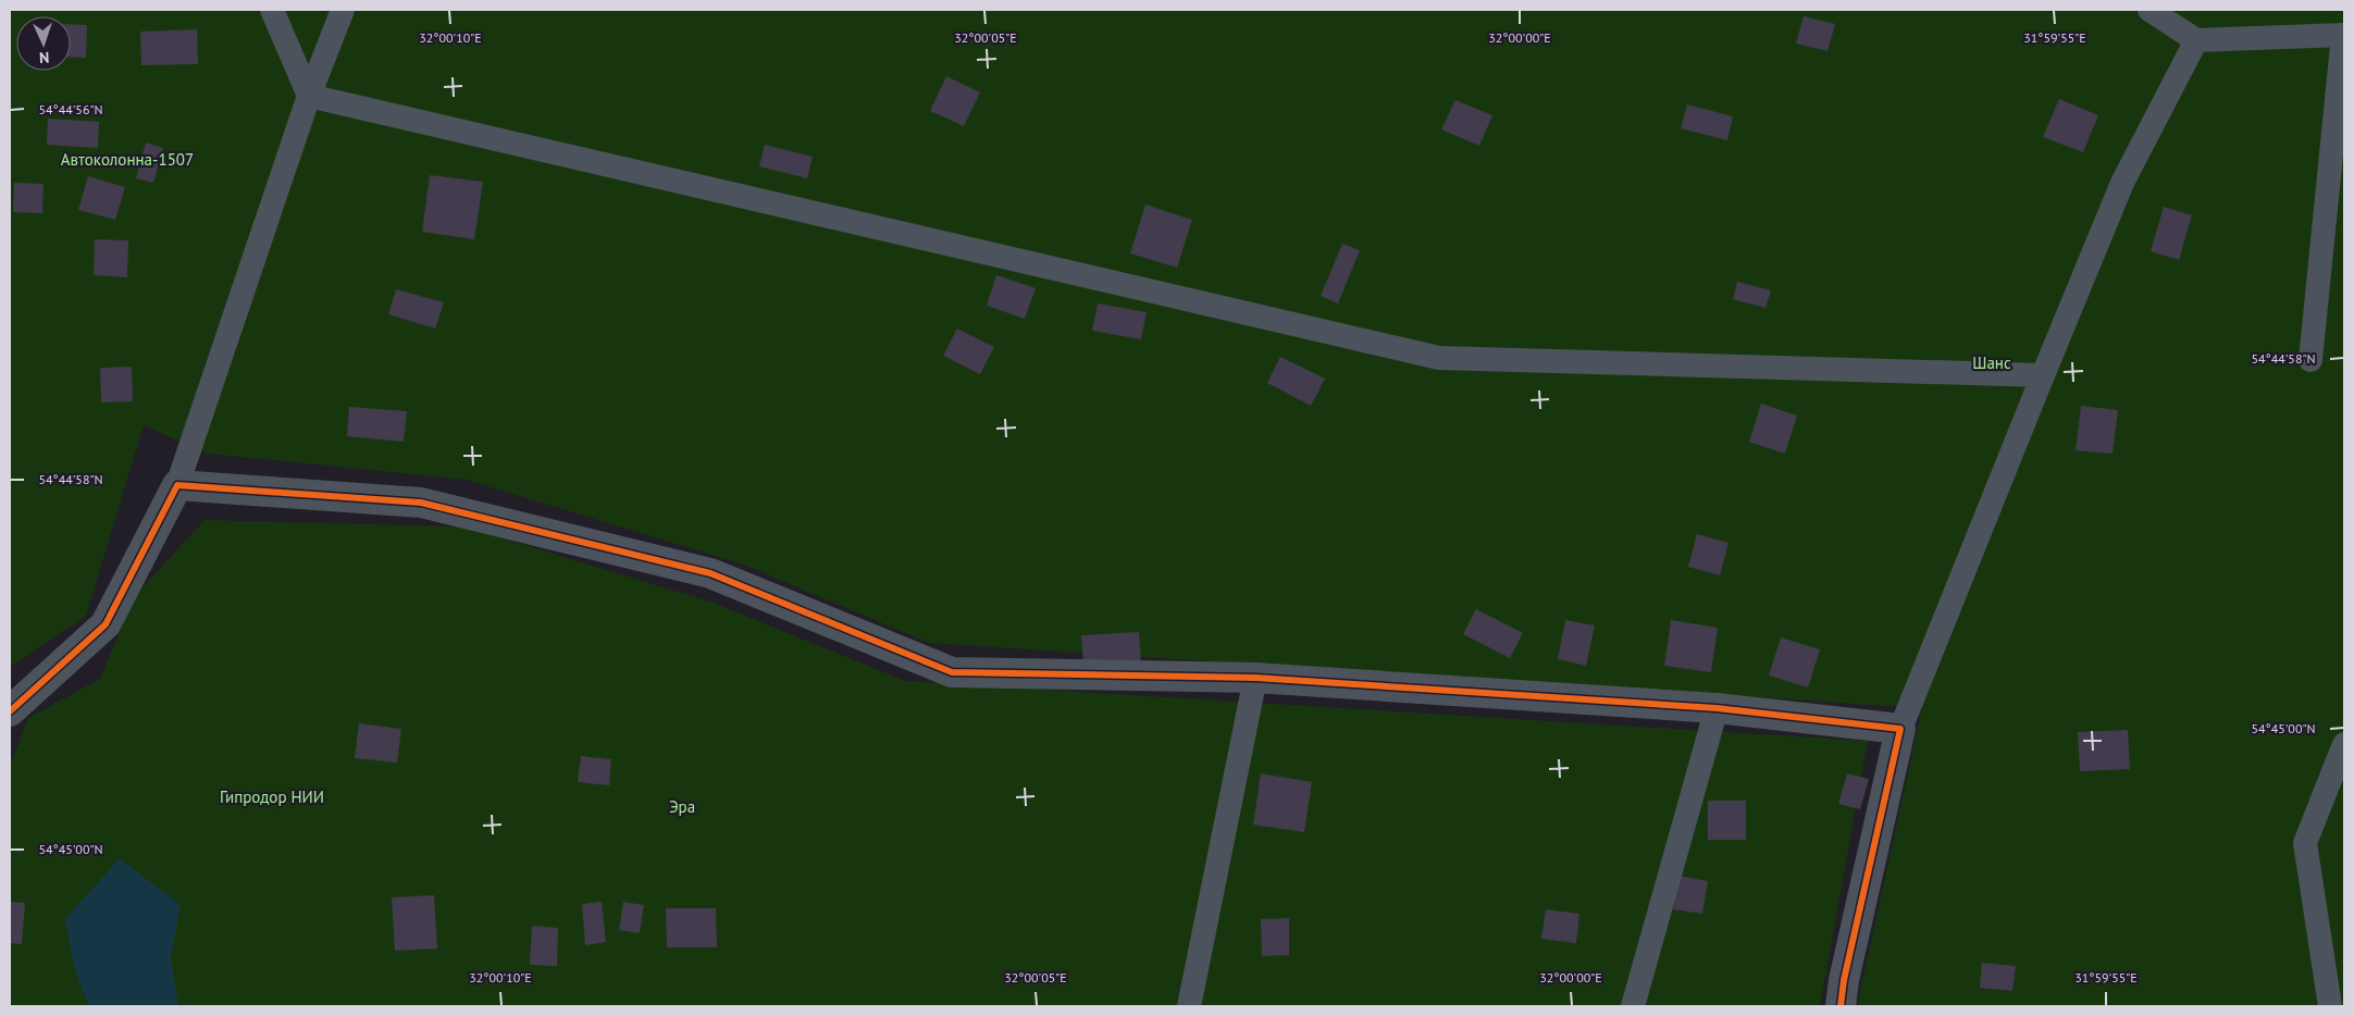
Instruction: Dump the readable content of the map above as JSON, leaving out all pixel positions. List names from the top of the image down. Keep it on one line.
{"parks":["Автоколонна-1507","Шанс","Гипродор НИИ","Эра"],"north":"bottom","coordinates":["32°00'10\"E","32°00'05\"E","32°00'00\"E","31°59'55\"E","54°44'56\"N","54°44'58\"N","54°45'00\"N"]}
